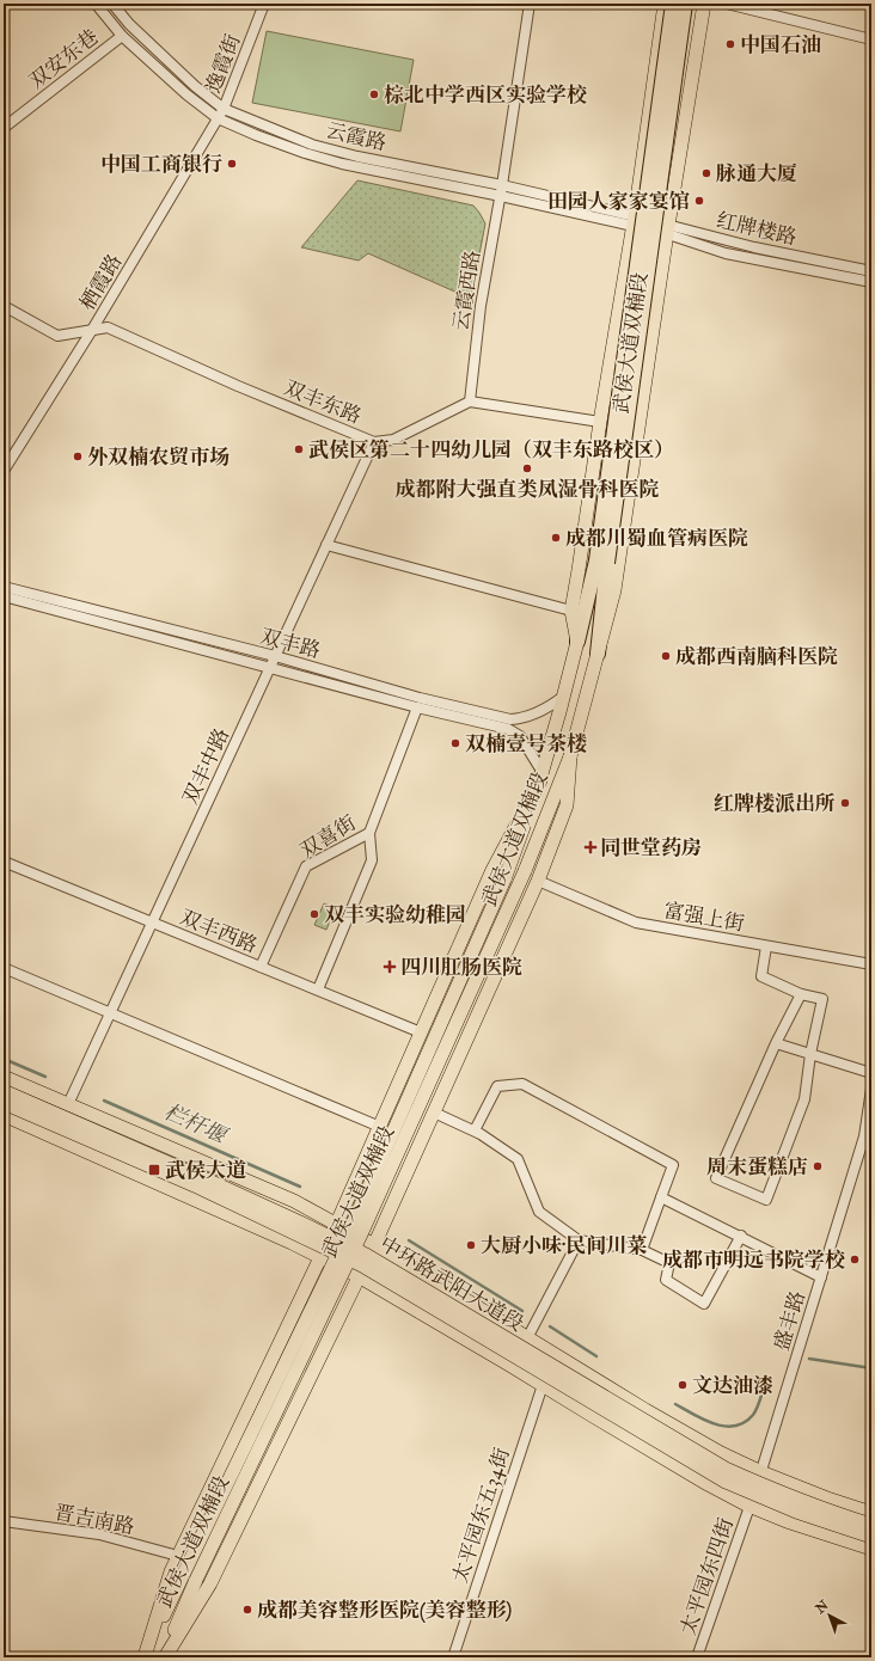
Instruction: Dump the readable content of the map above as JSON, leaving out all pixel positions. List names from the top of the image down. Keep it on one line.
{"streets":{"main road":["武侯大道双楠段","中环路武阳大道段"],"street":["双安东巷","逸霞街","云霞路","红牌楼路","栖霞路","云霞西路","双丰东路","双丰路","双丰中路","双喜街","富强上街","双丰西路","盛丰路","太平园东五34街","晋吉南路","太平园东四街"]},"crossings":[["逸霞街","云霞路"],["逸霞街","栖霞路"],["云霞路","栖霞路"],["云霞路","云霞西路"],["云霞路","武侯大道双楠段"],["红牌楼路","武侯大道双楠段"],["栖霞路","双丰东路"],["云霞西路","双丰东路"],["武侯大道双楠段","双丰路"],["双丰东路","双丰中路"],["双丰路","双丰中路"],["双丰路","双喜街"],["双丰中路","双丰西路"],["双喜街","双丰西路"],["盛丰路","太平园东四街"]],"water":["栏杆堰"],"places":{"other":["中国石油","棕北中学西区实验学校","中国工商银行","脉通大厦","田园人家家宴馆","武侯区第二十四幼儿园（双丰东路校区）","外双楠农贸市场","成都附大强直类凤湿骨科医院","成都川蜀血管病医院","成都西南脑科医院","双楠壹号茶楼","红牌楼派出所","双丰实验幼稚园","周末蛋糕店","大厨小味·民间川菜","成都市明远书院学校","文达油漆","成都美容整形医院(美容整形)"],"health":["同世堂药房","四川肛肠医院"],"transit":["武侯大道"]},"north":"top left"}
